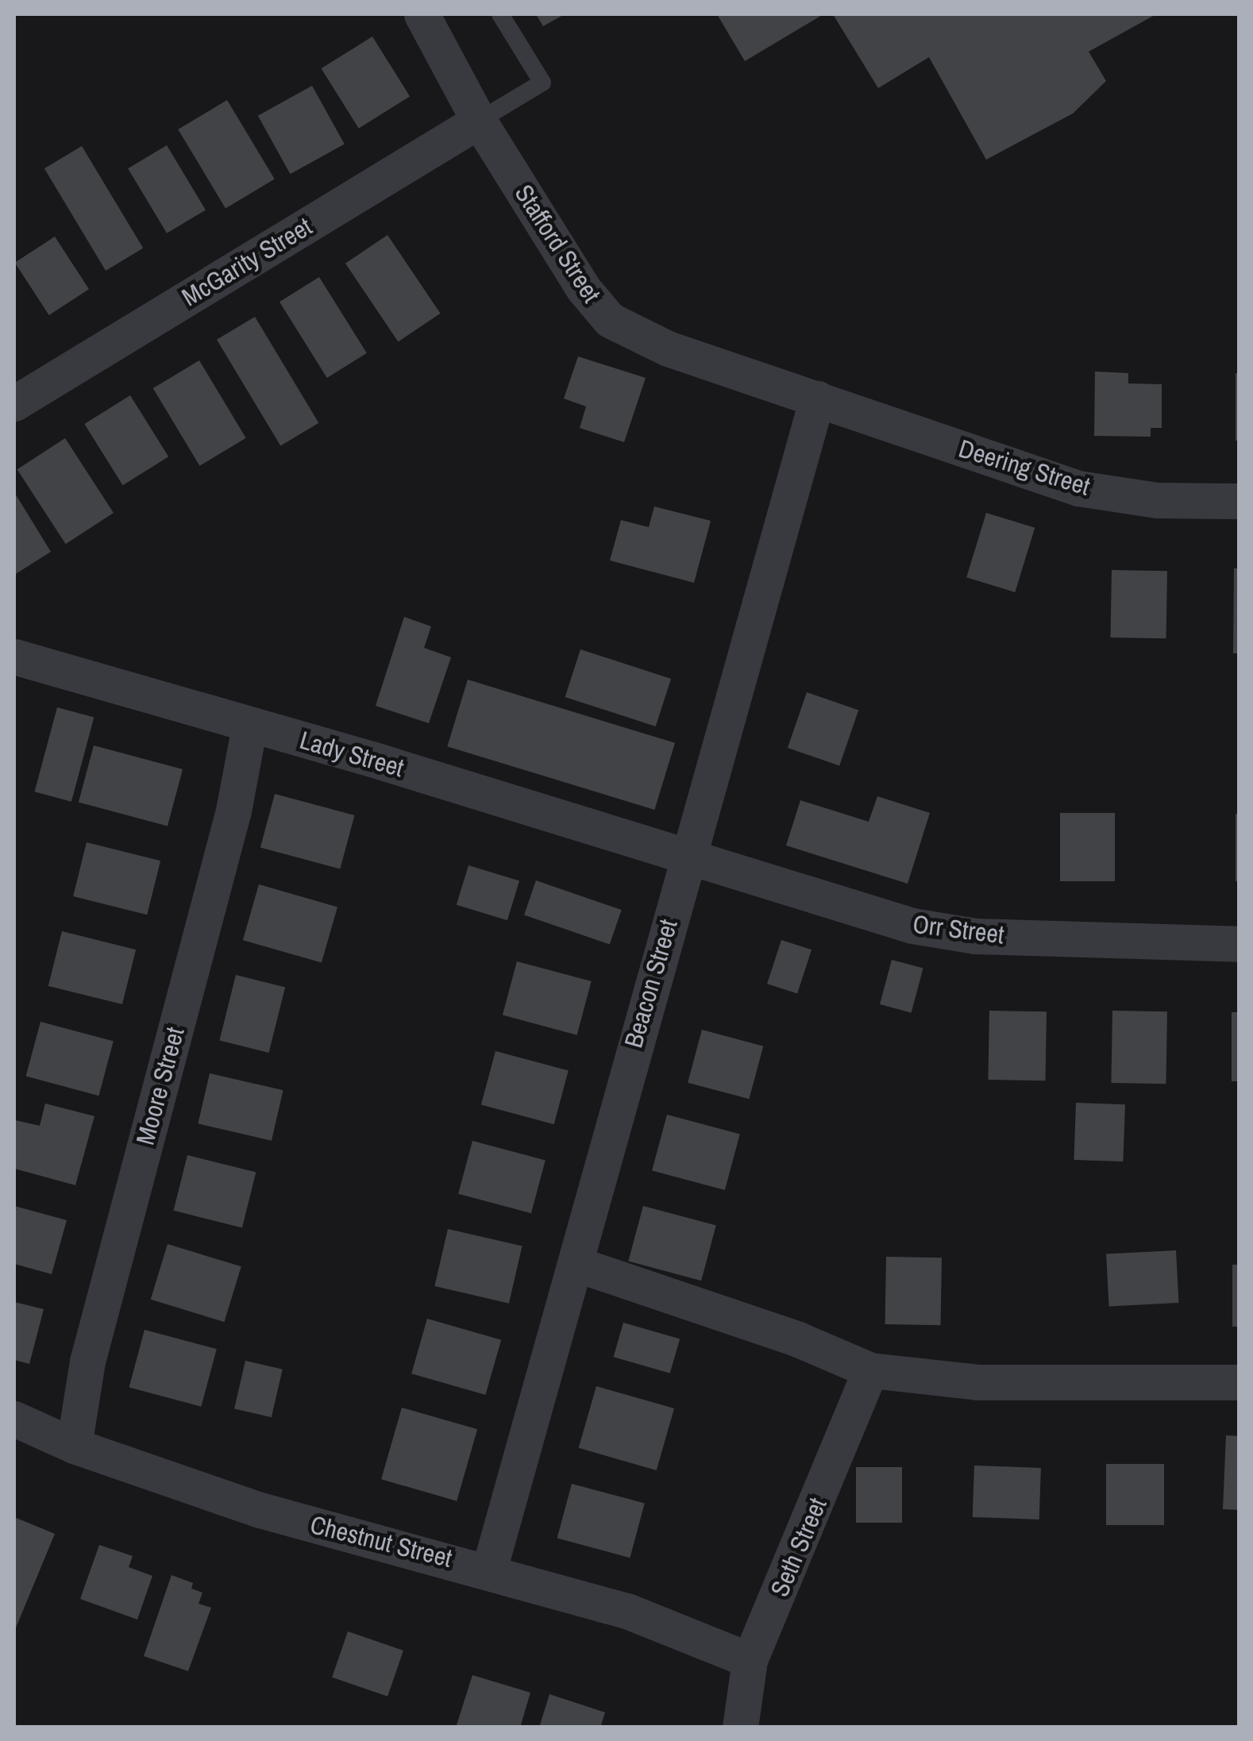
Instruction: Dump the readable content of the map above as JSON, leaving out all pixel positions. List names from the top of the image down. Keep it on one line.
{"streets":{"street":["Stafford Street","McGarity Street","Deering Street","Lady Street","Orr Street","Beacon Street","Moore Street","Chestnut Street","Seth Street"]},"crossings":[["Stafford Street","McGarity Street"],["Stafford Street","Deering Street"],["Stafford Street","Beacon Street"],["Deering Street","Beacon Street"],["Lady Street","Orr Street"],["Lady Street","Beacon Street"],["Lady Street","Moore Street"],["Orr Street","Beacon Street"],["Beacon Street","Chestnut Street"],["Moore Street","Chestnut Street"],["Chestnut Street","Seth Street"]]}
